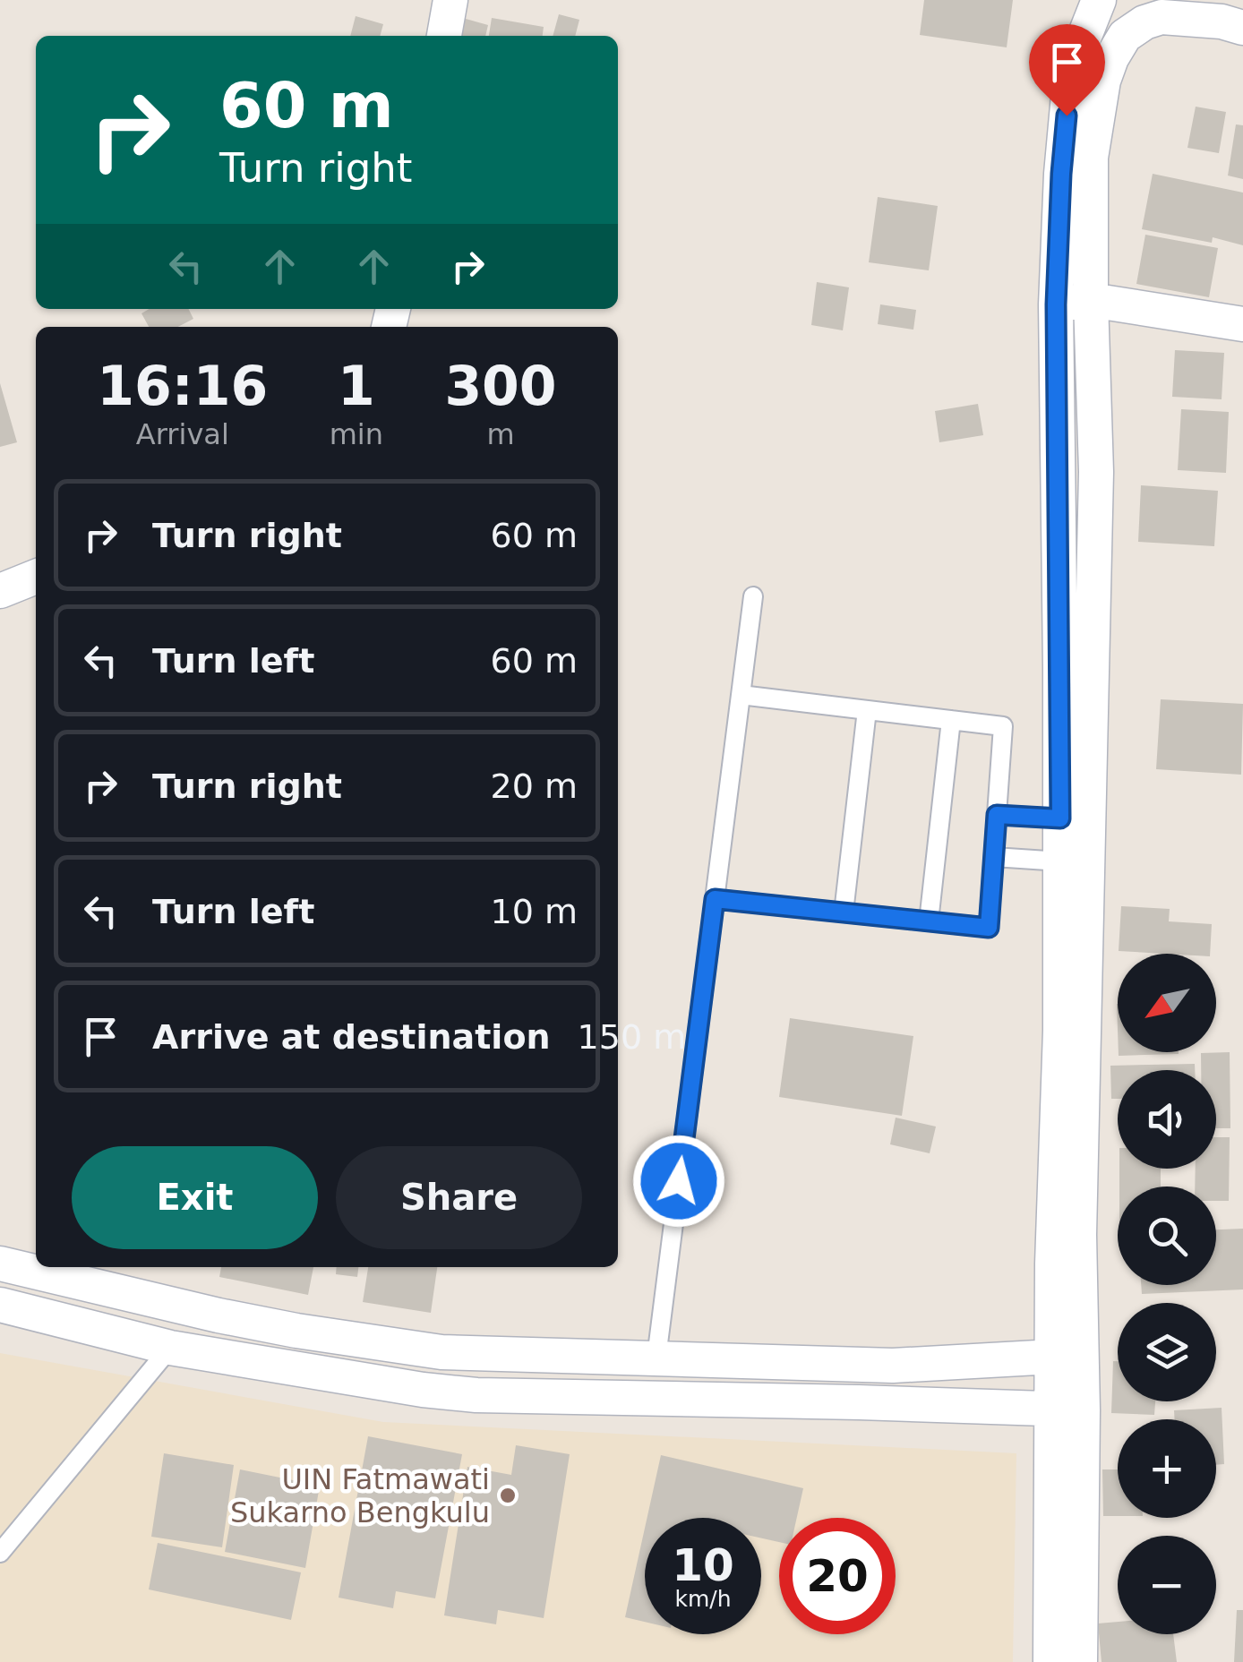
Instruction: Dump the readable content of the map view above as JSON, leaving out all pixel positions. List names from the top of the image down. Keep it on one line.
{"places":["UIN Fatmawati Sukarno Bengkulu"],"north":"bottom left","page":{"turn":["60 m","Turn right"],"eta":["16:16","Arrival","1","min","300","m"],"list":[{"name":"Turn right","value":"60 m"},{"name":"Turn left","value":"60 m"},{"name":"Turn right","value":"20 m"},{"name":"Turn left","value":"10 m"},{"name":"Arrive at destination","value":"150 m"}],"map_buttons":["+","−"],"buttons":["Exit","Share"],"speed":"10 km/h","limit":"20"}}
